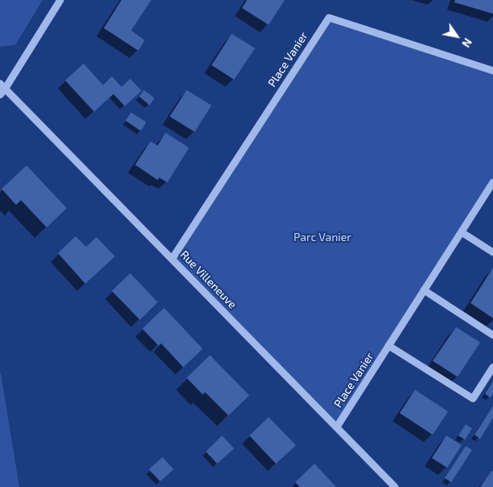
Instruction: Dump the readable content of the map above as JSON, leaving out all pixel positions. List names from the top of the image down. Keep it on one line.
{"streets":{"street":["Place Vanier","Rue Villeneuve"]},"crossings":[["Place Vanier","Rue Villeneuve"]],"parks":["Parc Vanier"],"north":"bottom right"}
